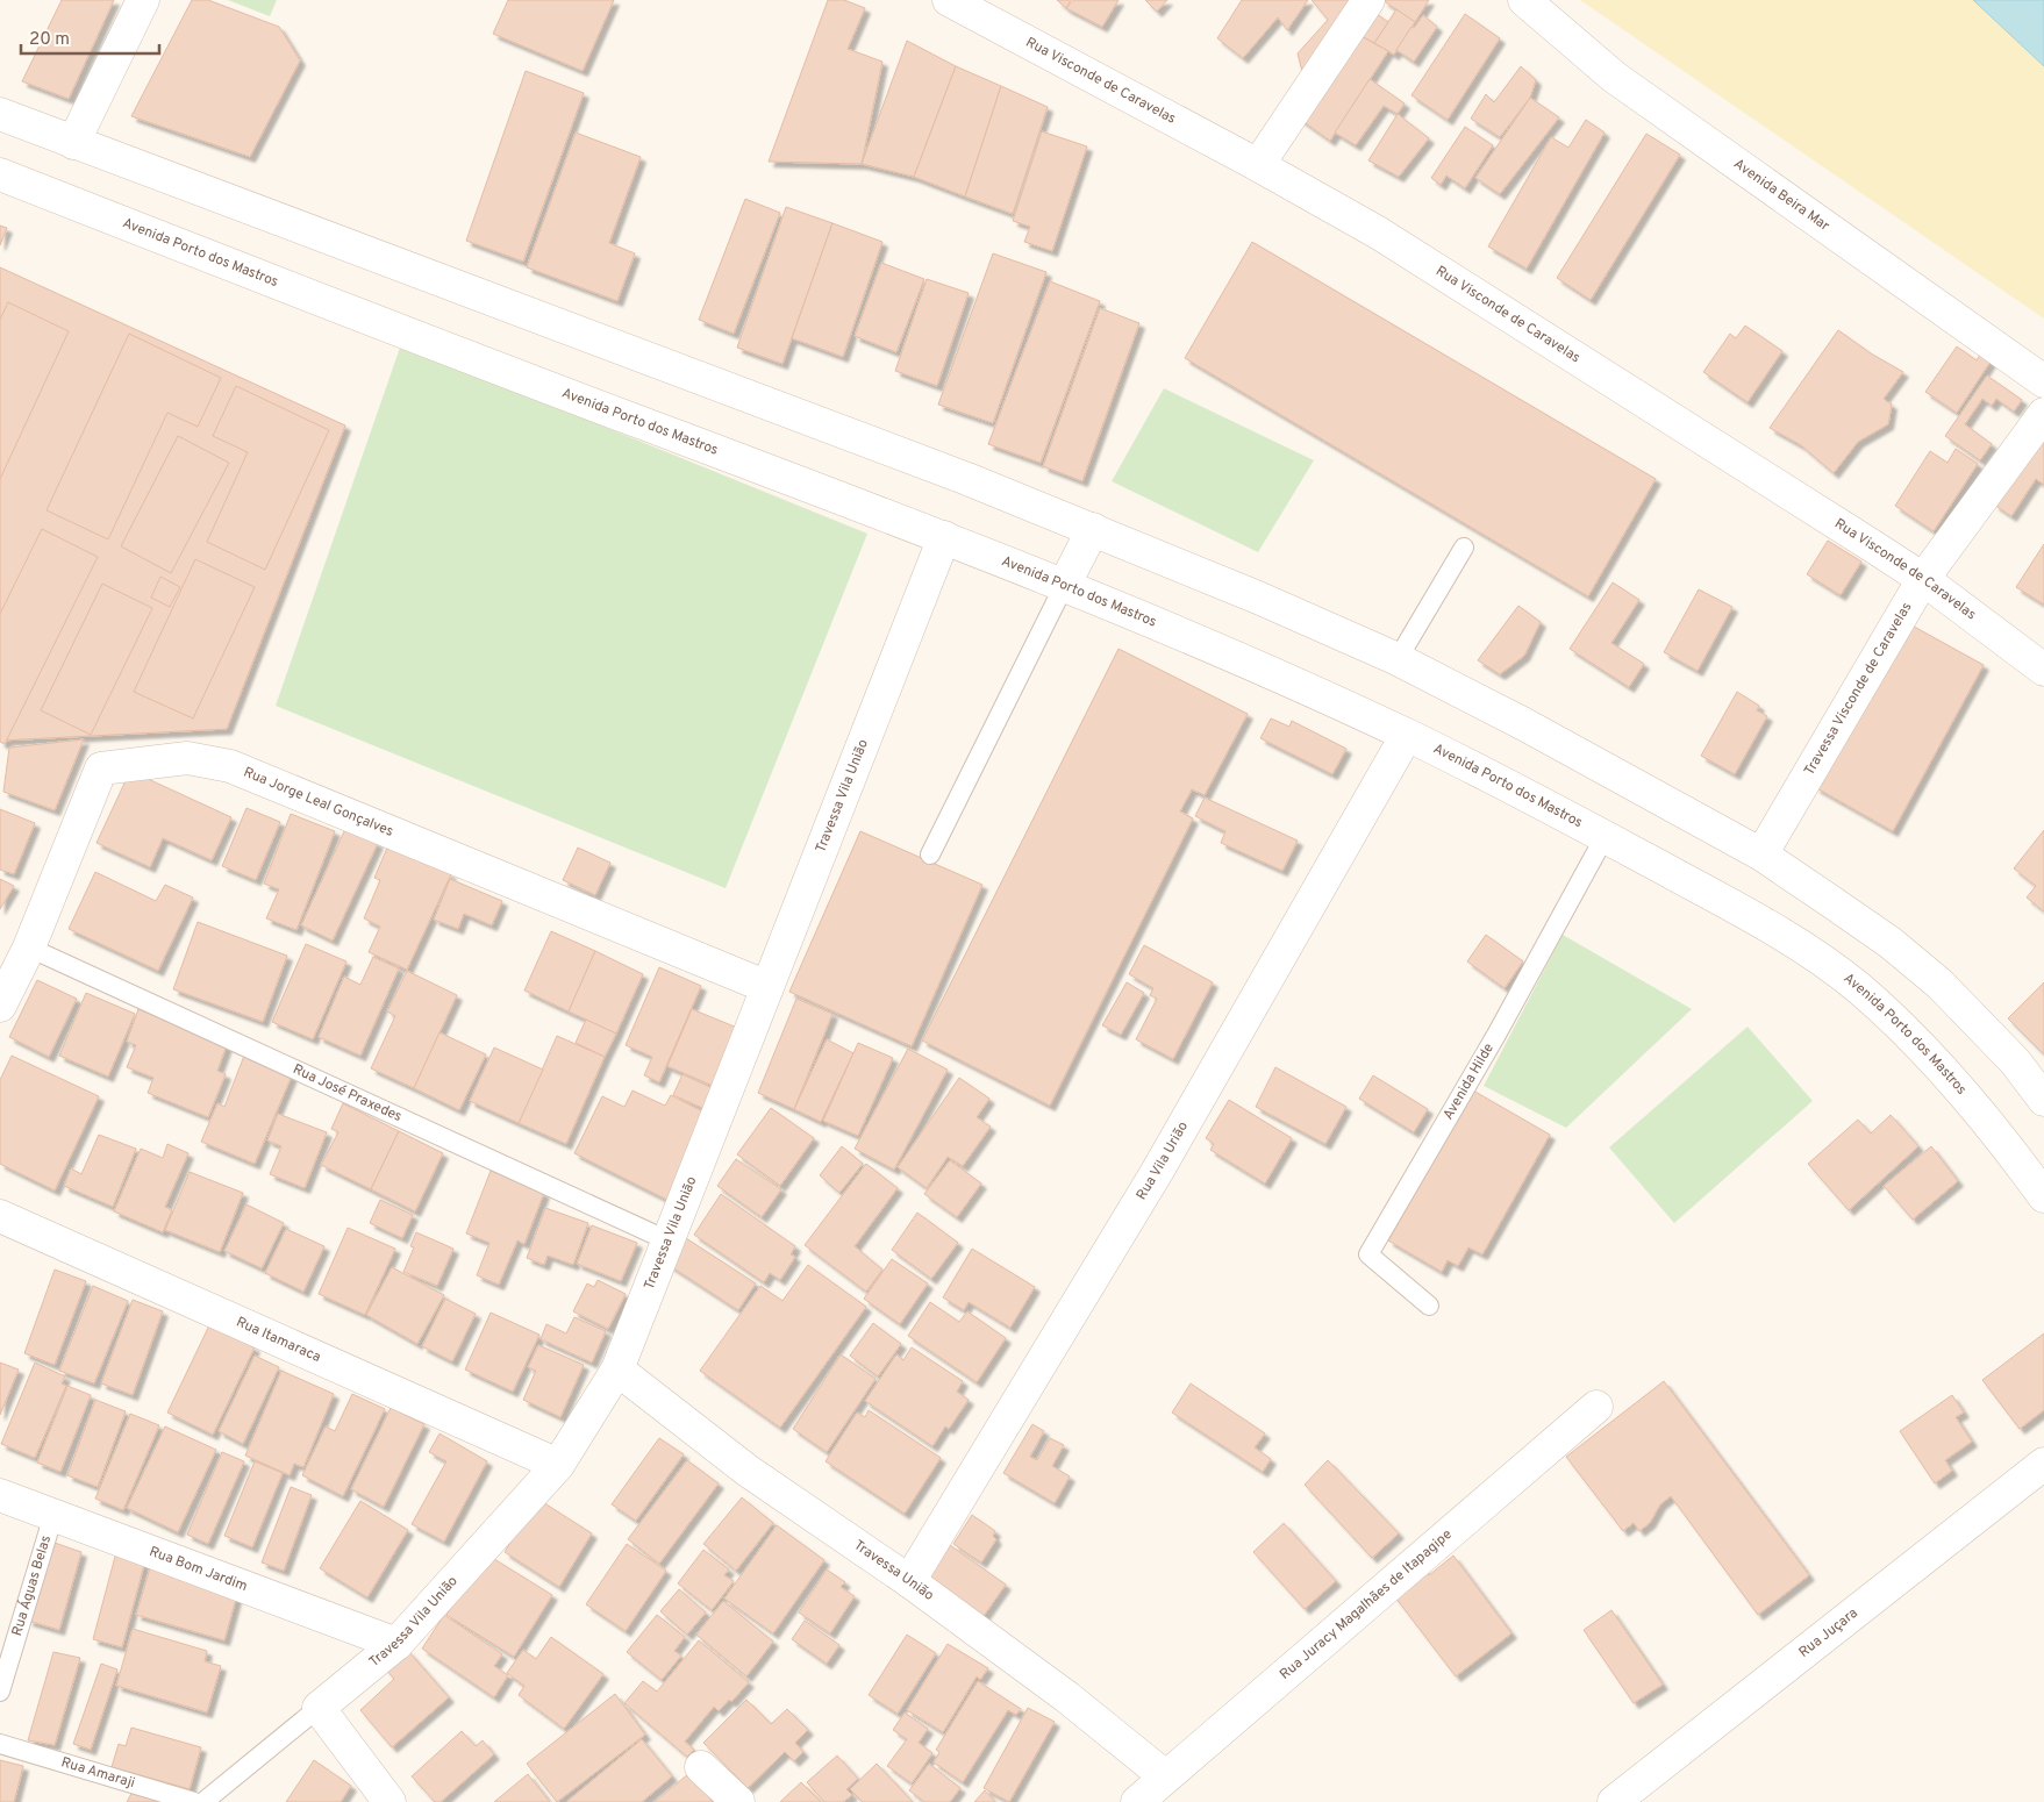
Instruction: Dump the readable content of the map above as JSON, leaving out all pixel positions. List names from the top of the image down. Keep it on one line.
{"streets":{"street":["Rua Visconde de Caravelas","Avenida Beira Mar","Avenida Porto dos Mastros","Travessa Visconde de Caravelas","Travessa Vila União","Rua Jorge Leal Gonçalves","Rua Vila Urião","Rua Itamaraca","Rua Bom Jardim","Travessa União","Rua Juracy Magalhães de Itapagipe","Rua Juçara"],"lane":["Avenida Hilde","Rua José Praxedes","Rua Águas Belas","Rua Amaraji"]},"crossings":[["Rua Visconde de Caravelas","Travessa Visconde de Caravelas"],["Avenida Porto dos Mastros","Travessa Vila União"],["Avenida Porto dos Mastros","Avenida Hilde"],["Avenida Porto dos Mastros","Rua Vila Urião"],["Travessa Vila União","Rua Jorge Leal Gonçalves"],["Travessa Vila União","Rua José Praxedes"],["Travessa Vila União","Rua Itamaraca"],["Travessa Vila União","Rua Bom Jardim"],["Travessa Vila União","Travessa União"],["Rua Jorge Leal Gonçalves","Rua José Praxedes"],["Rua Vila Urião","Travessa União"],["Rua Bom Jardim","Rua Águas Belas"],["Travessa União","Rua Juracy Magalhães de Itapagipe"]],"scale_bar":"20 m"}
